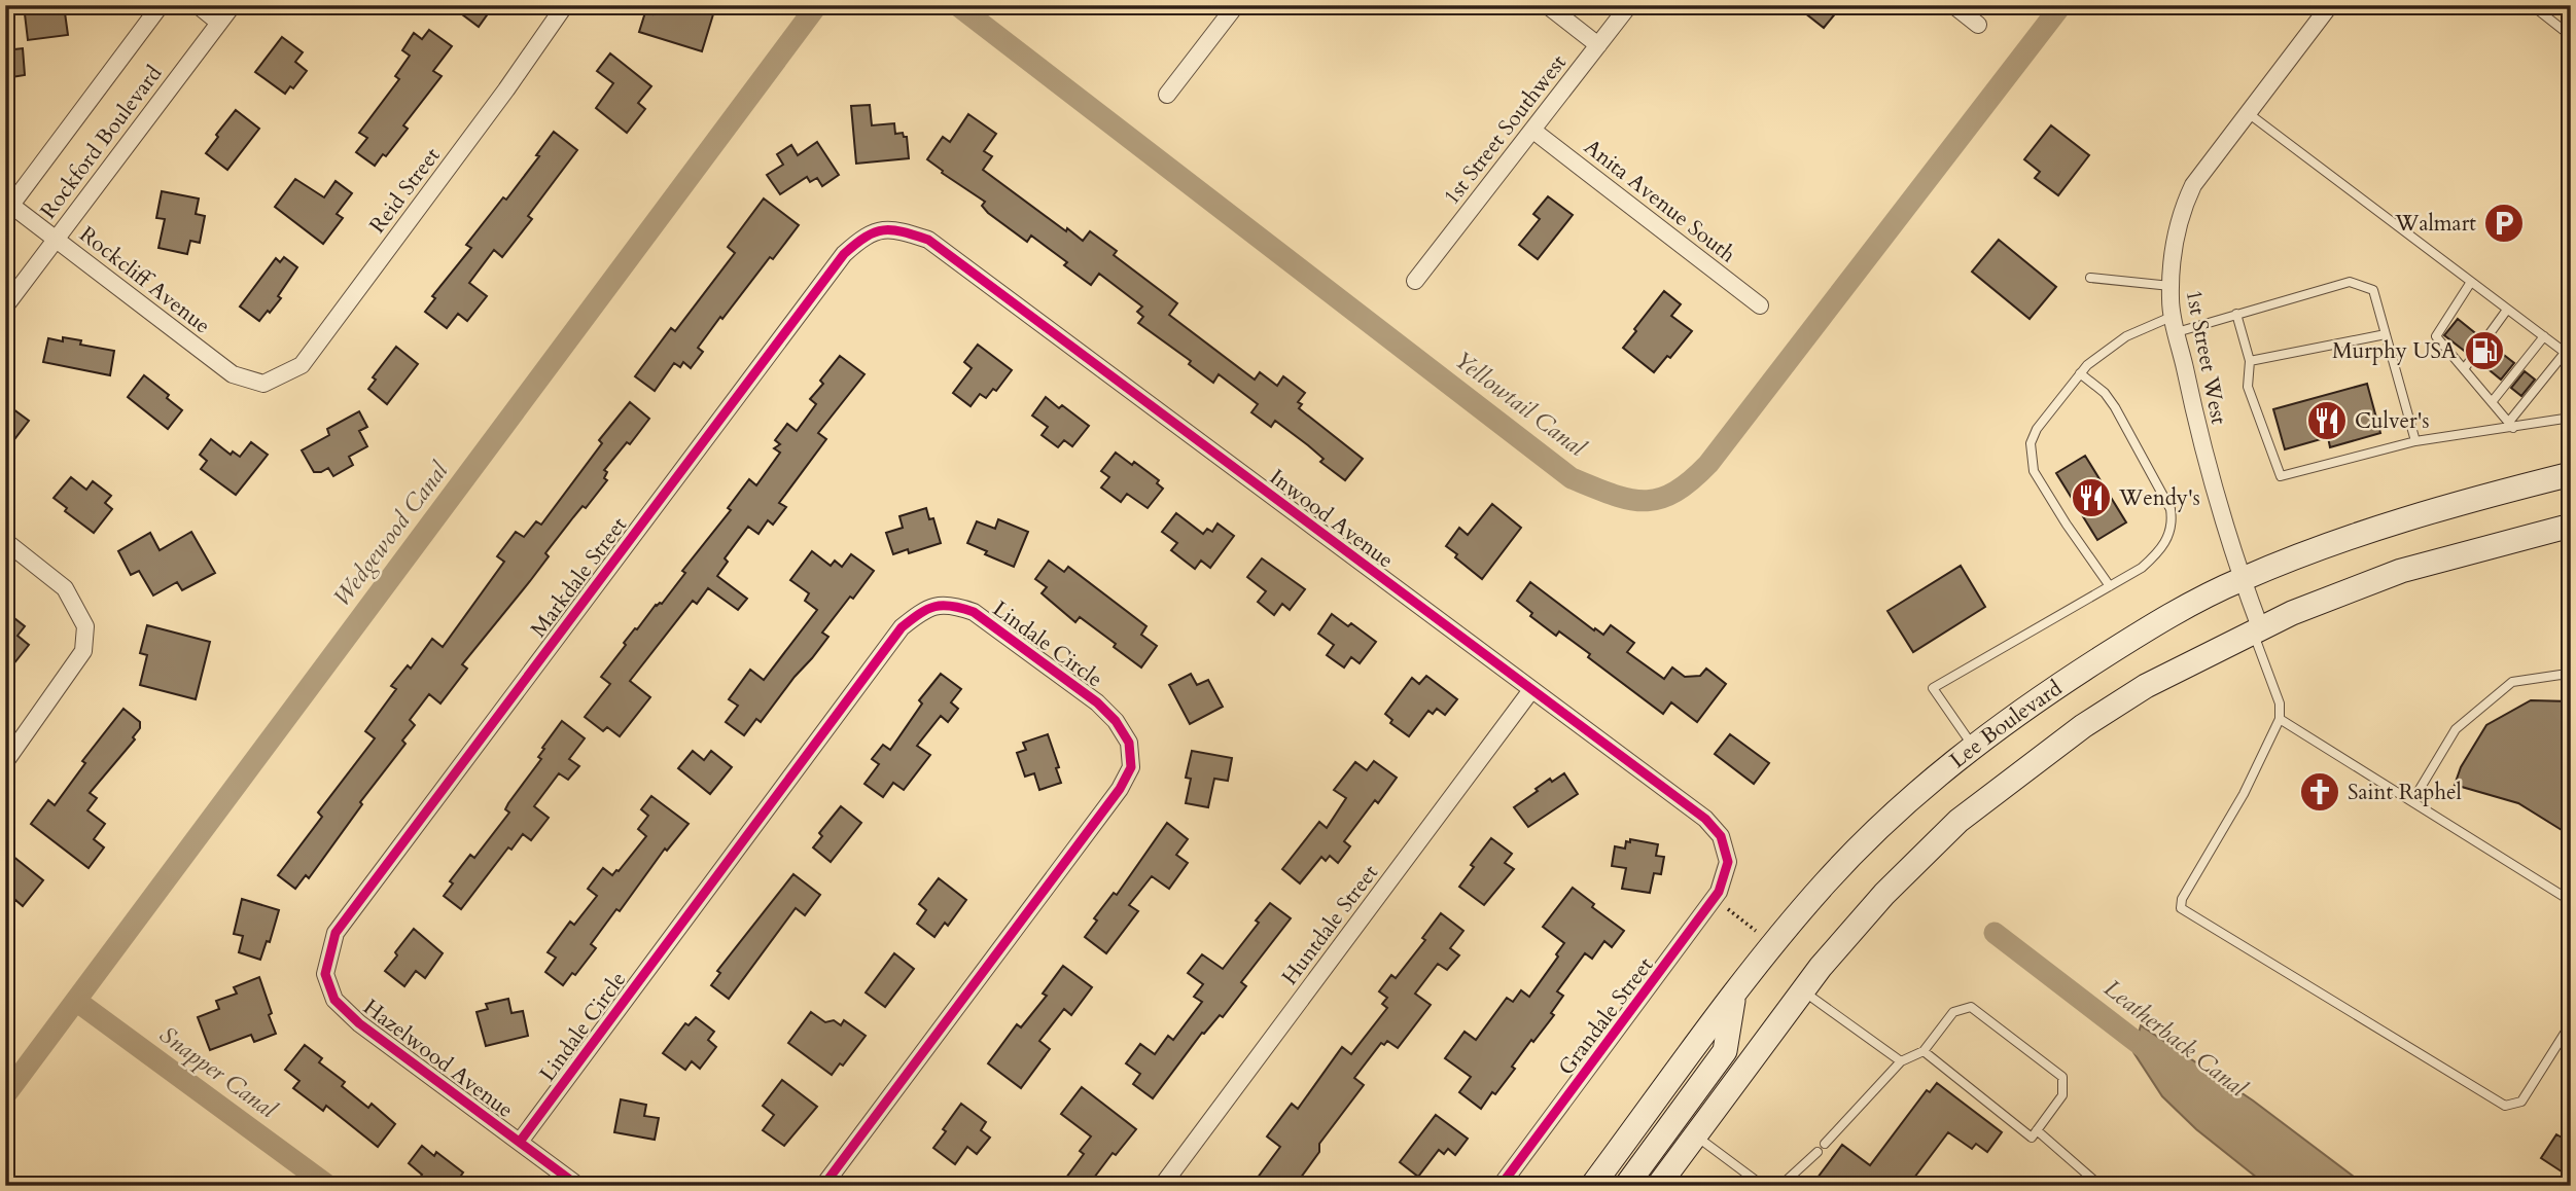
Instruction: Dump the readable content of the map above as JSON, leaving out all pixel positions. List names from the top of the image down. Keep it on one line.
{"streets":{"main road":["Lee Boulevard"],"street":["1st Street Southwest","Rockford Boulevard","Reid Street","Anita Avenue South","Rockcliff Avenue","1st Street West","Inwood Avenue","Markdale Street","Lindale Circle","Huntdale Street","Grandale Street","Hazelwood Avenue"]},"crossings":[["1st Street Southwest","Anita Avenue South"],["Rockford Boulevard","Rockcliff Avenue"],["Reid Street","Rockcliff Avenue"],["1st Street West","Lee Boulevard"],["Inwood Avenue","Markdale Street"],["Inwood Avenue","Huntdale Street"],["Inwood Avenue","Grandale Street"],["Markdale Street","Hazelwood Avenue"],["Lindale Circle","Hazelwood Avenue"]],"water":["Yellowtail Canal","Wedgewood Canal","Leatherback Canal","Snapper Canal"],"places":{"parking":["Walmart"],"fuel station":["Murphy USA"],"restaurant":["Culver's","Wendy's"],"church":["Saint Raphel"]}}
